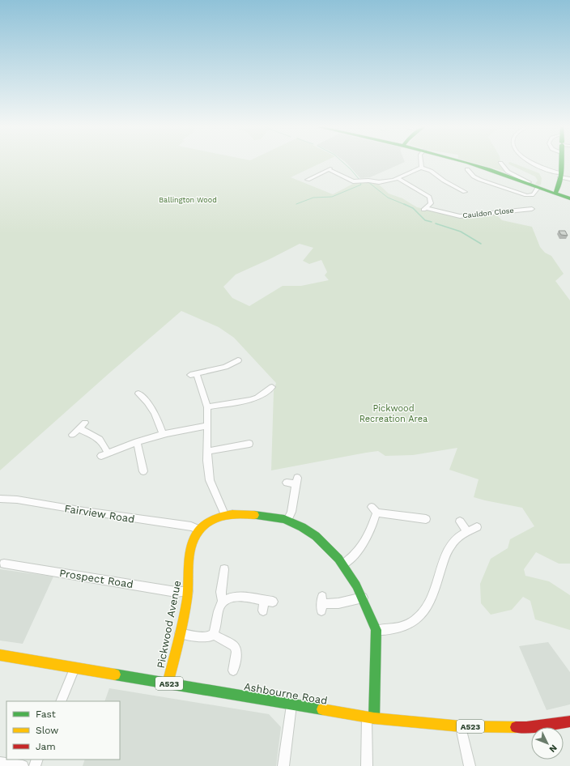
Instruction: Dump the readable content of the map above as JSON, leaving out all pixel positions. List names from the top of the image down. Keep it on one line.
{"streets":{"main road":["Pickwood Avenue","A523","Ashbourne Road"],"street":["Cauldon Close","Fairview Road","Prospect Road"]},"crossings":[["Fairview Road","Pickwood Avenue"],["Prospect Road","Pickwood Avenue"],["Pickwood Avenue","Ashbourne Road"]],"parks":["Ballington Wood","Pickwood Recreation Area"],"legend":["Fast","Slow","Jam"],"north":"bottom right"}
